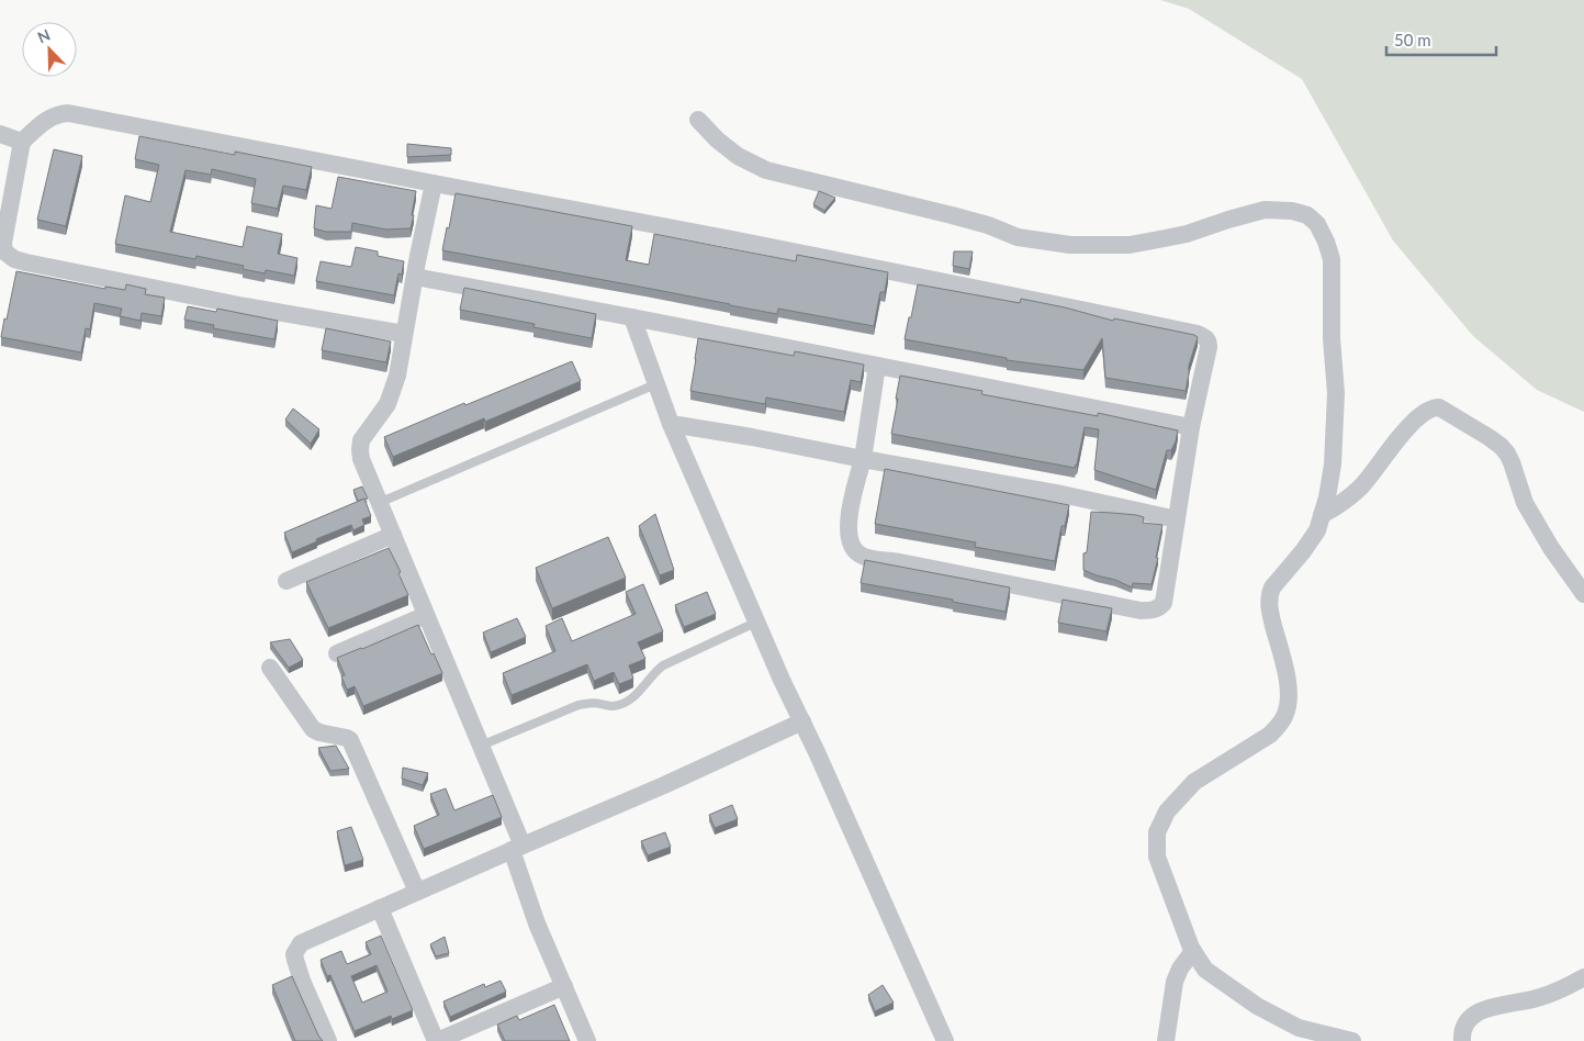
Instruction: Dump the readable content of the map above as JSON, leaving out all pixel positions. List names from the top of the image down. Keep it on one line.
{"scale_bar":"50 m","north":"top left"}
